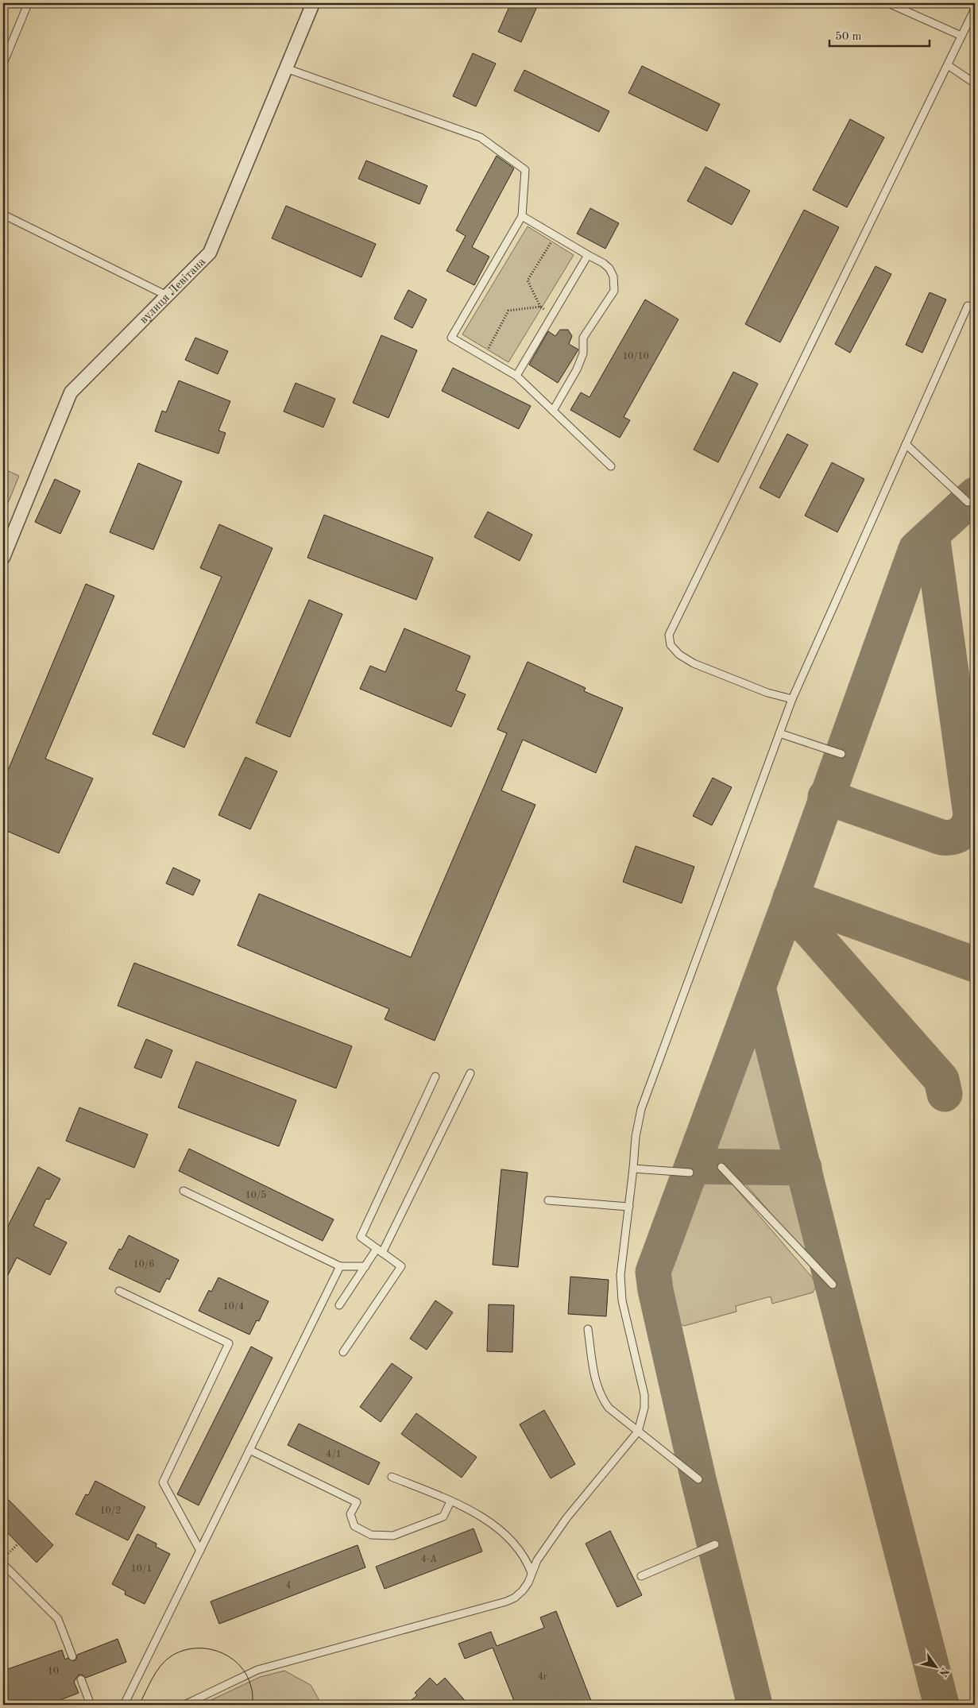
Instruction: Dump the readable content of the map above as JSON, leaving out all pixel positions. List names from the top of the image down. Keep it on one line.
{"streets":{"street":["вулиця Левітана"]},"house_numbers":["10/10","10/5","10/6","10/4","4/1","10/2","4-А","10/1","4","10","4г"],"scale_bar":"50 m","north":"bottom right"}
